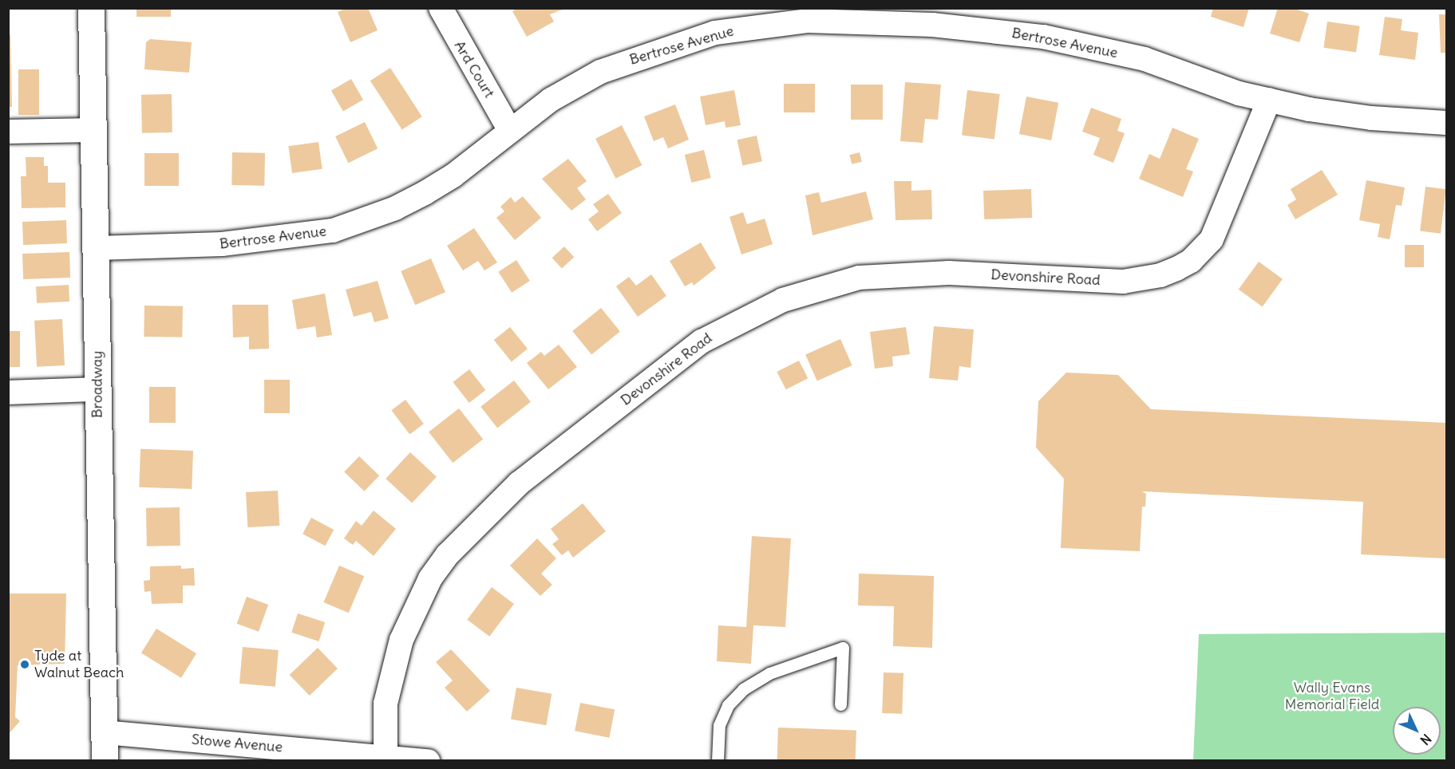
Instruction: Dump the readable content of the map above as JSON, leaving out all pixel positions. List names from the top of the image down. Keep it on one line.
{"streets":{"street":["Bertrose Avenue","Ard Court","Devonshire Road","Broadway","Stowe Avenue"]},"crossings":[["Bertrose Avenue","Ard Court"],["Bertrose Avenue","Devonshire Road"],["Bertrose Avenue","Broadway"],["Devonshire Road","Stowe Avenue"],["Broadway","Stowe Avenue"]],"parks":["Wally Evans Memorial Field"],"places":["Tyde at Walnut Beach"],"north":"bottom right"}
